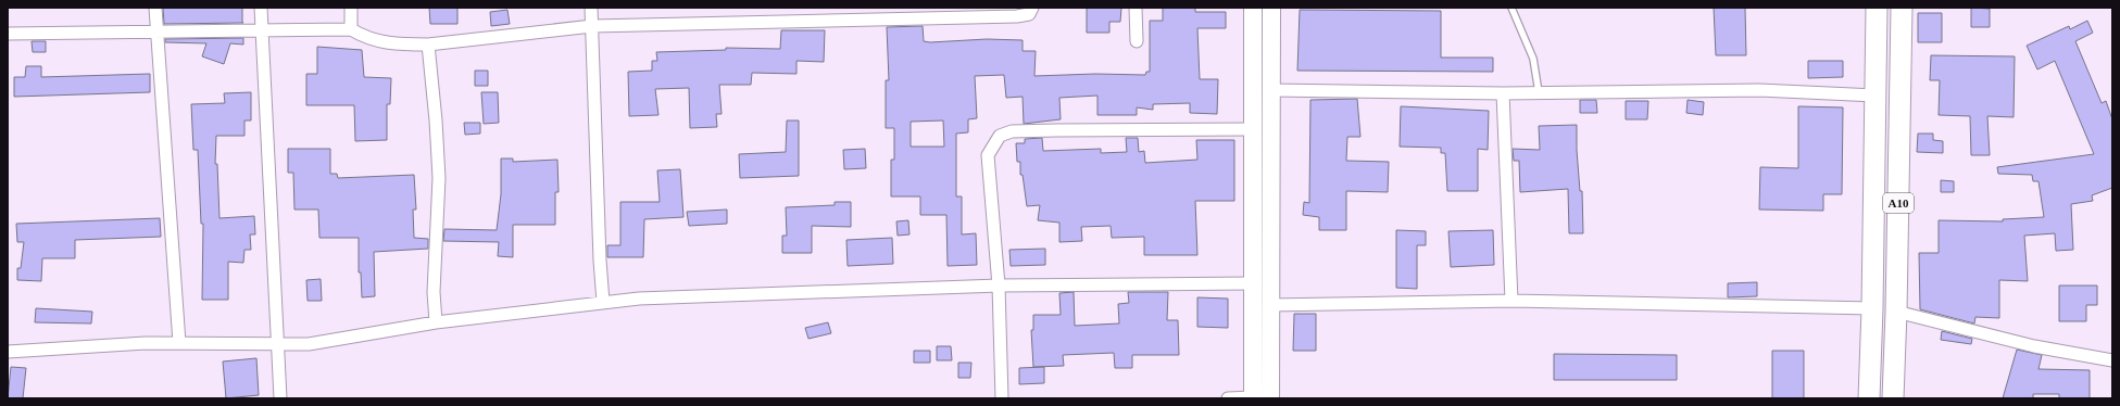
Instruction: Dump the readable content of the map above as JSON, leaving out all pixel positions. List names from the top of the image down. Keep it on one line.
{"streets":{"highway":["A10"]}}
